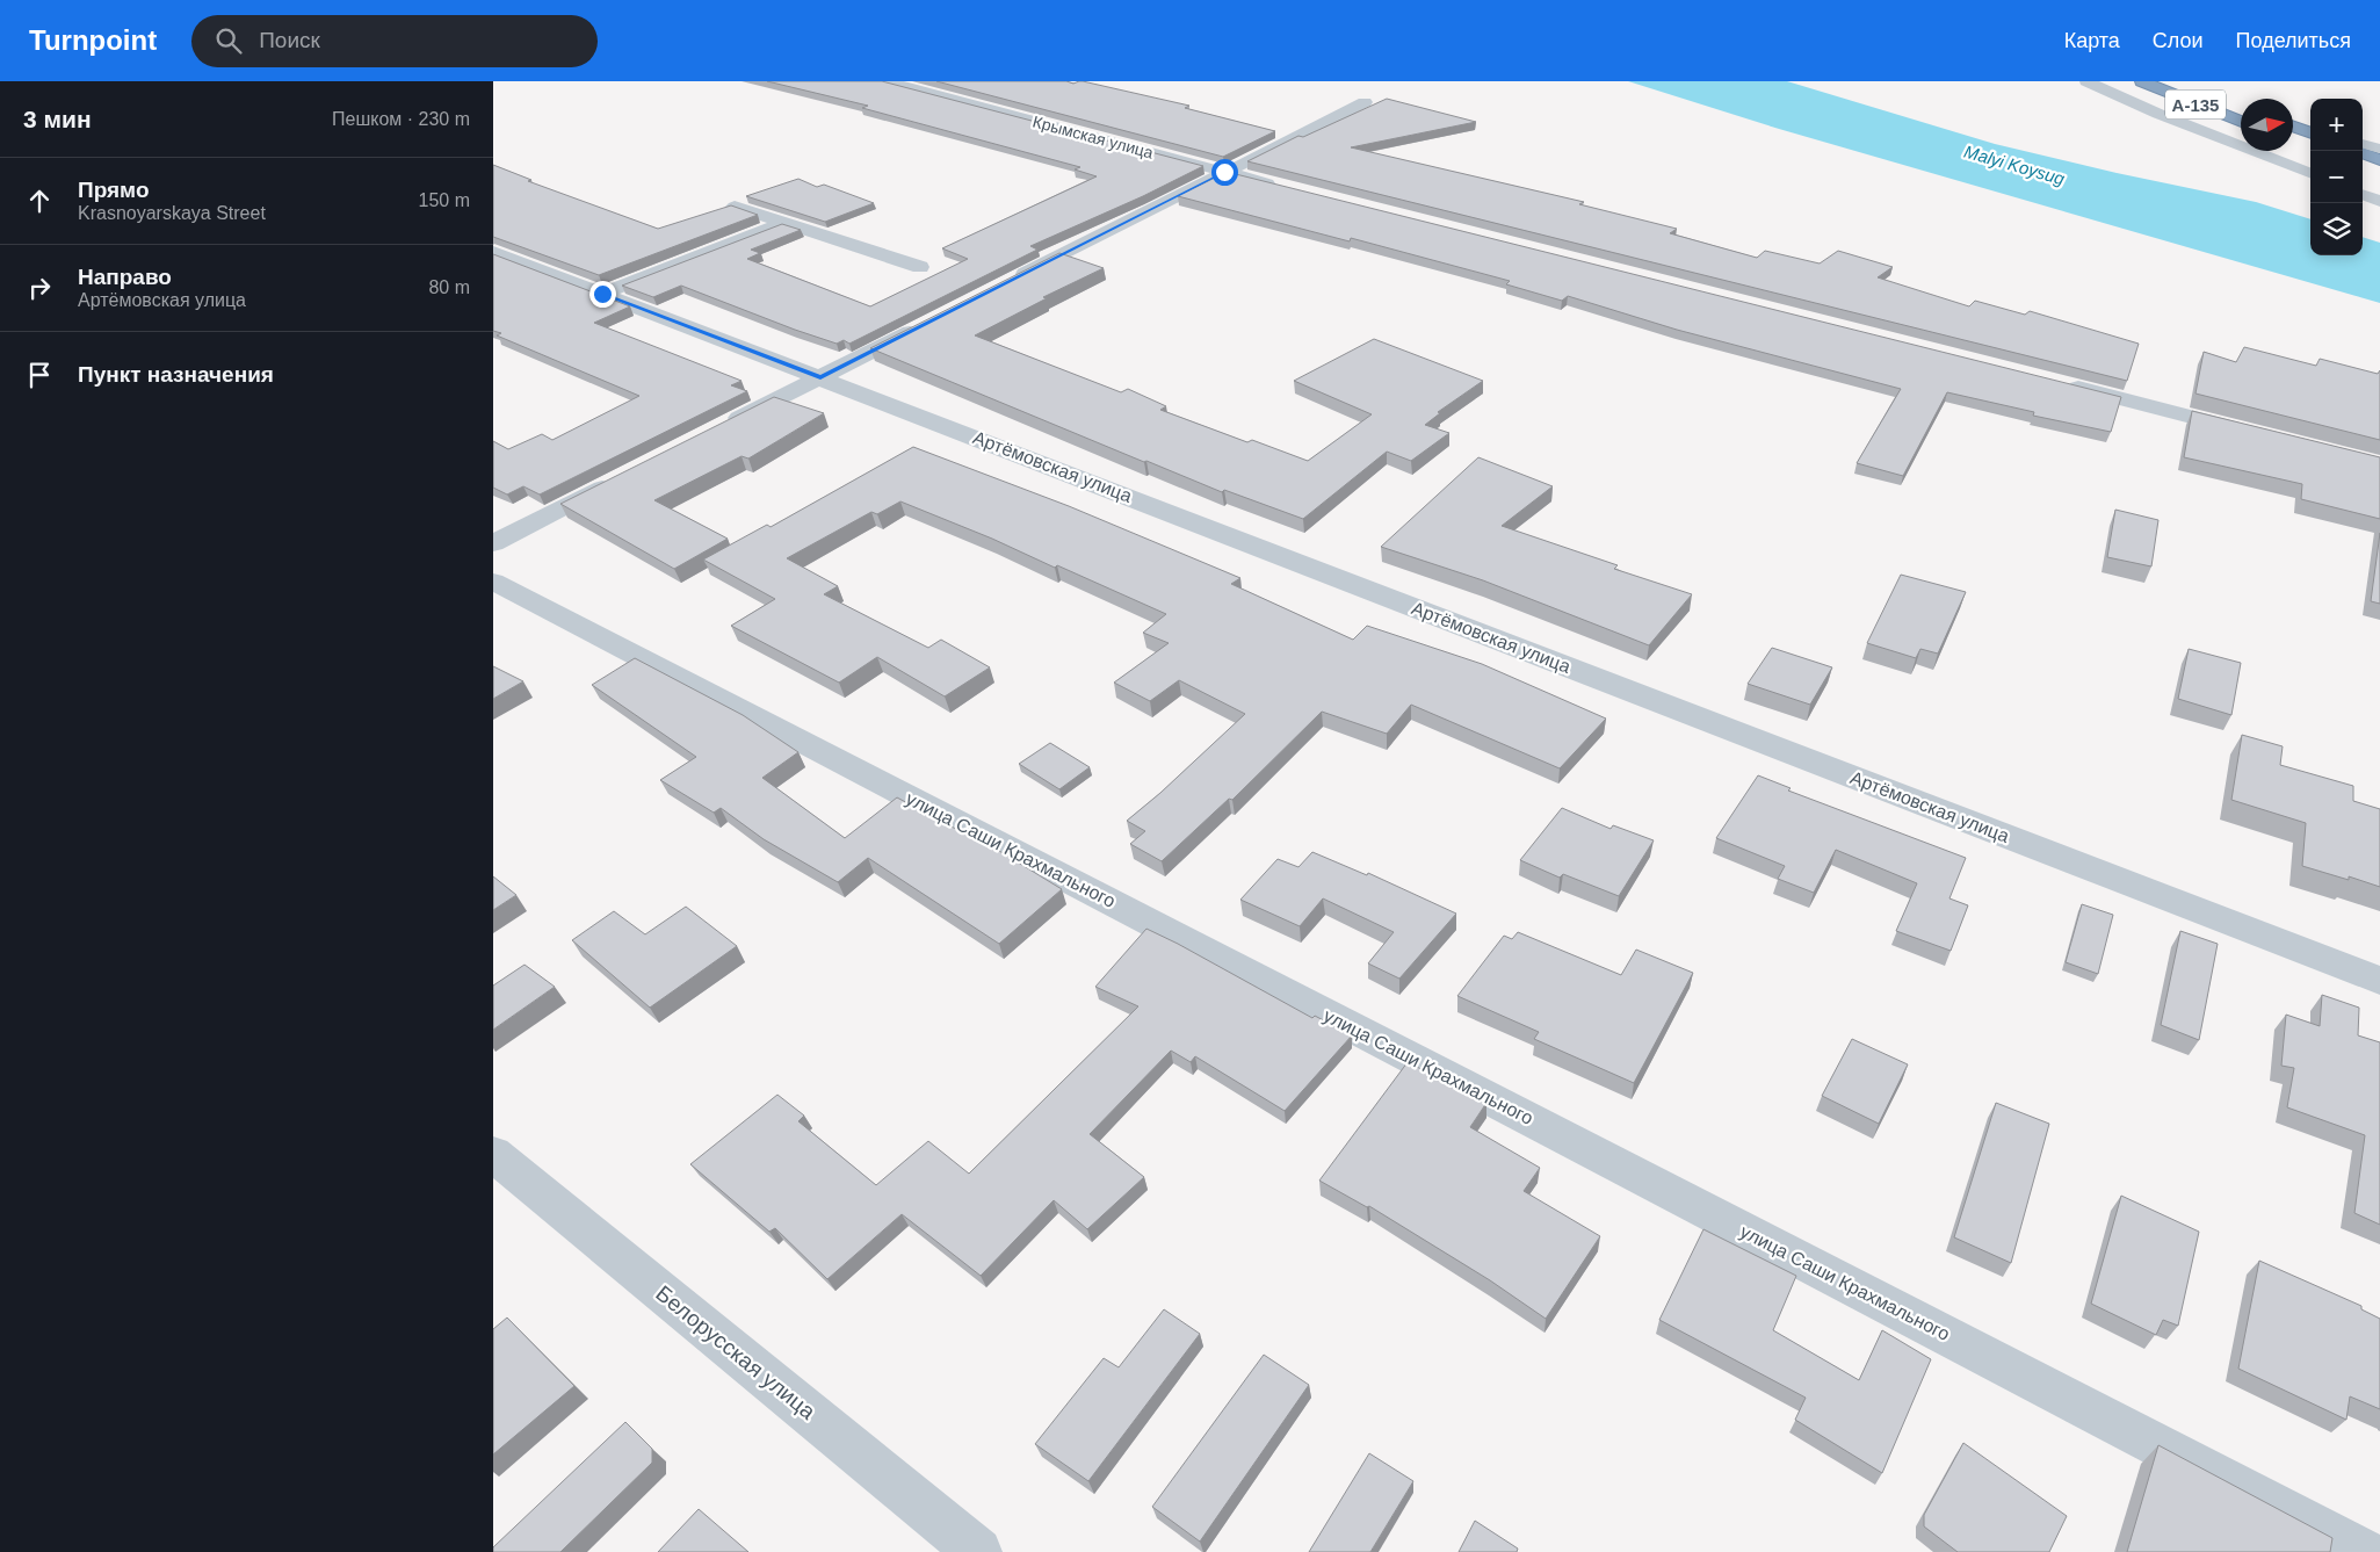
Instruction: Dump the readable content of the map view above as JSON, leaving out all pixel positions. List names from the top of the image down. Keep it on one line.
{"streets":{"highway":["А-135"],"street":["Крымская улица","Артёмовская улица","улица Саши Крахмального","Белорусская улица"]},"water":["Malyi Koysug"],"north":"right","page":{"header":"Turnpoint","search":"Поиск","nav":["Карта","Слои","Поделиться"],"heading":["3 мин","Пешком · 230 m"],"map_buttons":["+","−"],"list":[["Прямо","Krasnoyarskaya Street","150 m"],["Направо","Артёмовская улица","80 m"],"Пункт назначения"]}}
